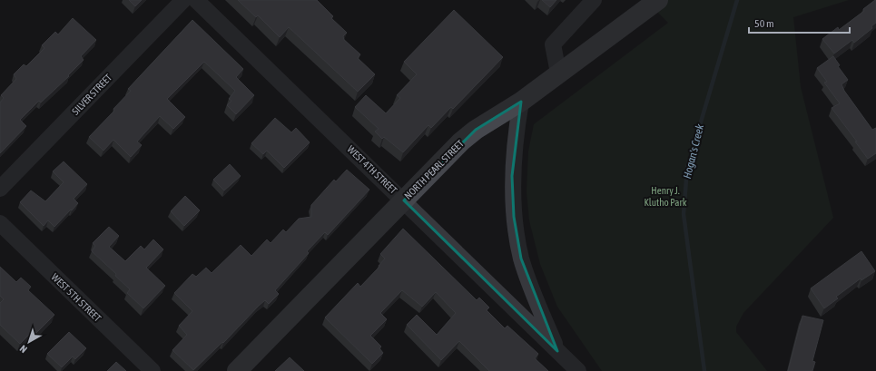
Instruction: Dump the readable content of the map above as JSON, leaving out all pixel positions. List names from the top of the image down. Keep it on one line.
{"streets":{"street":["SILVER STREET","WEST 4TH STREET","NORTH PEARL STREET","WEST 5TH STREET"]},"crossings":[["WEST 4TH STREET","NORTH PEARL STREET"]],"water":["Hogan's Creek"],"parks":["Henry J. Klutho Park"],"scale_bar":"50 m","north":"bottom left"}
